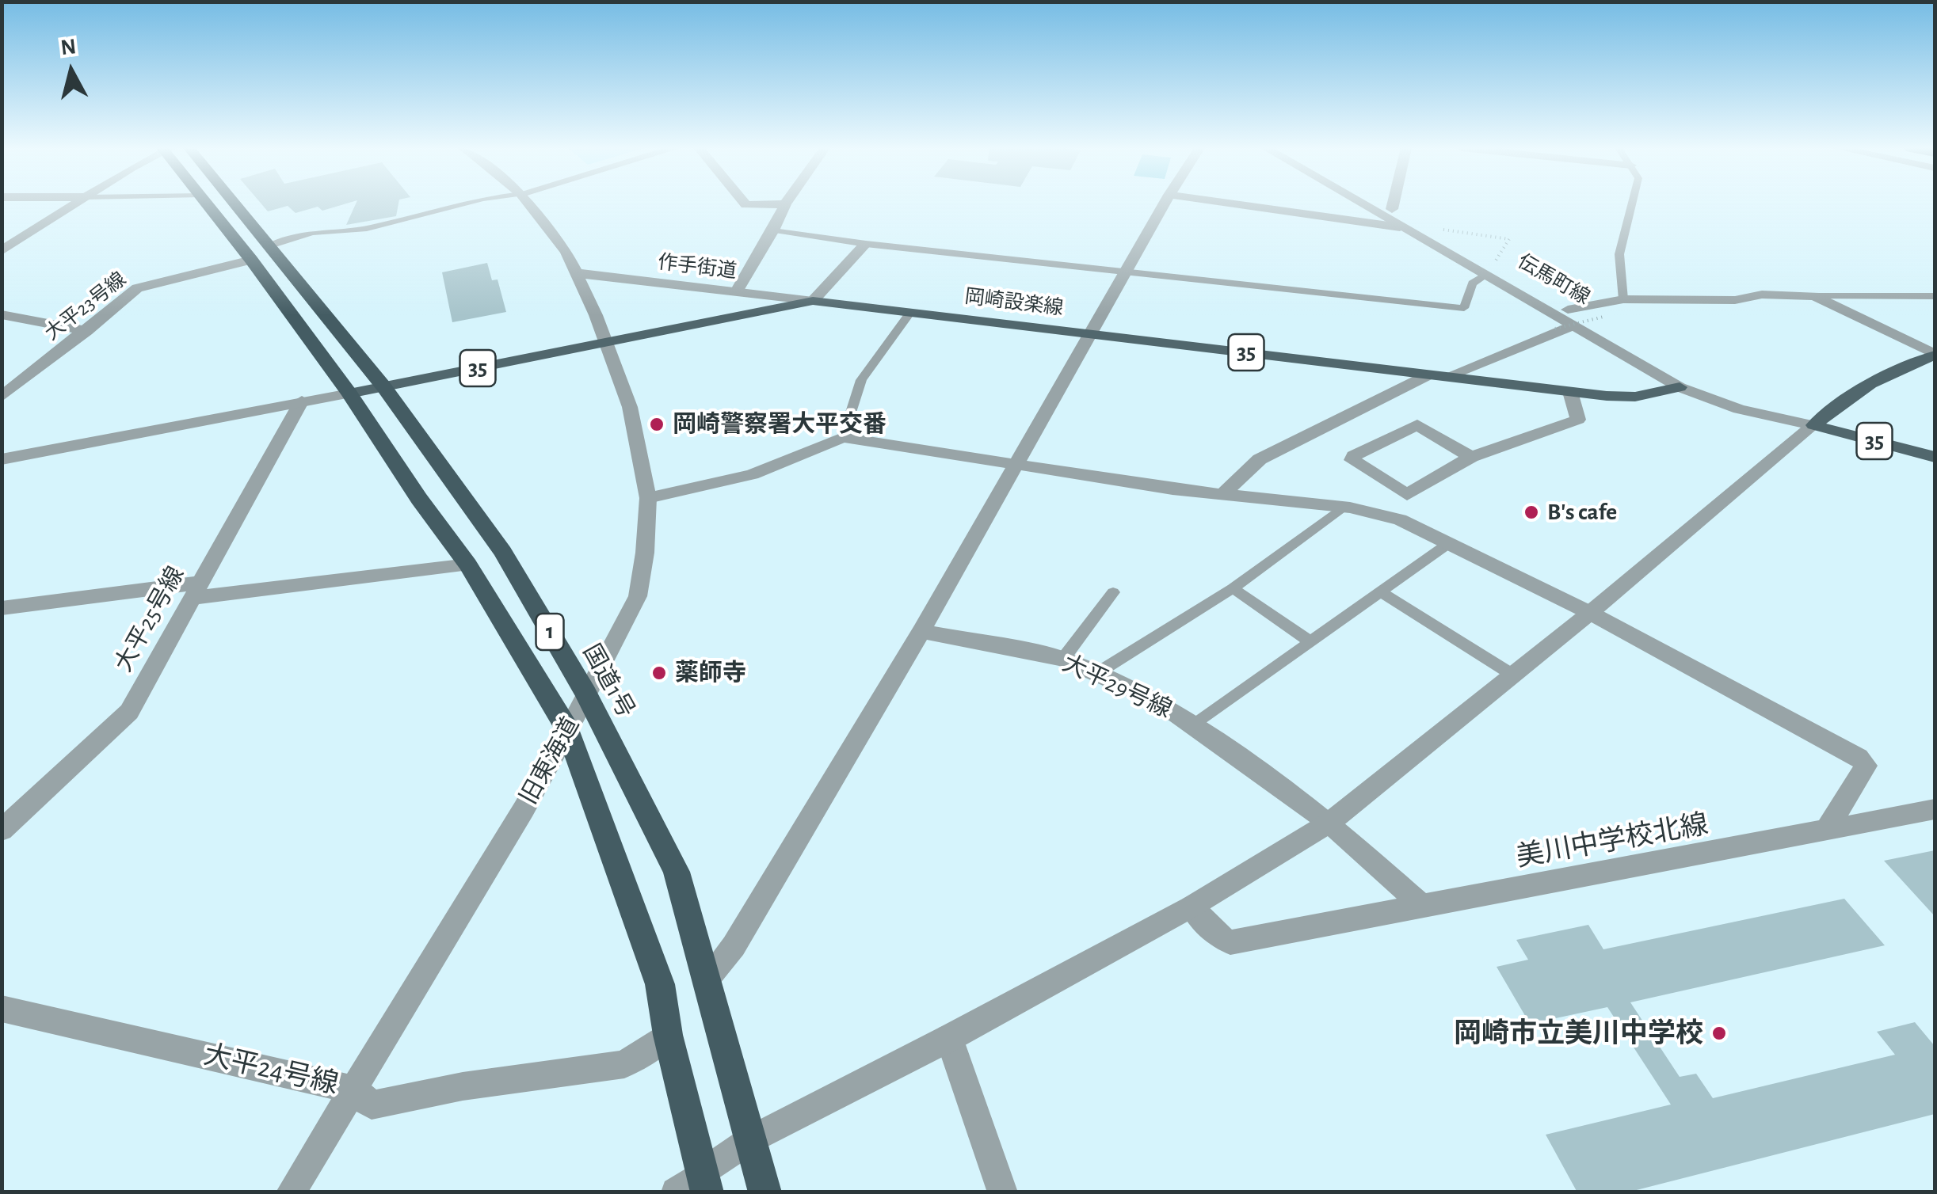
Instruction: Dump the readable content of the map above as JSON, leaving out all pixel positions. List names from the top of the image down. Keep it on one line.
{"streets":{"highway":["1","国道1号"],"main road":["岡崎設楽線","35"],"street":["作手街道","伝馬町線","大平23号線","大平25号線","大平29号線","旧東海道","美川中学校北線","大平24号線"]},"crossings":[["作手街道","岡崎設楽線"],["作手街道","旧東海道"],["伝馬町線","35"],["岡崎設楽線","国道1号"],["岡崎設楽線","旧東海道"],["大平23号線","国道1号"],["国道1号","旧東海道"],["国道1号","大平24号線"],["旧東海道","大平24号線"]],"places":["岡崎警察署大平交番","B's cafe","薬師寺","岡崎市立美川中学校"],"north":"top"}
